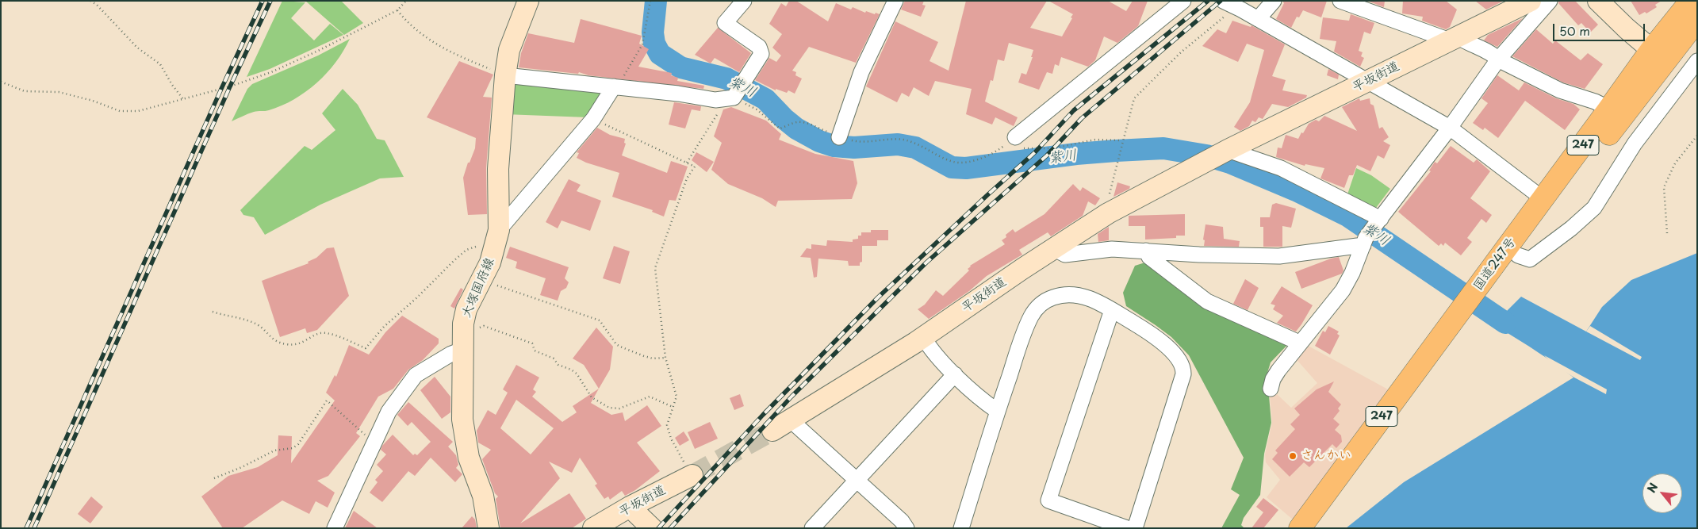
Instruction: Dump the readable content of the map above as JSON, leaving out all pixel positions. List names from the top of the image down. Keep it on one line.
{"streets":{"highway":["247","国道247号"],"street":["平坂街道","大塚国府線"]},"water":["紫川"],"places":["さんかい"],"scale_bar":"50 m","north":"top left"}
